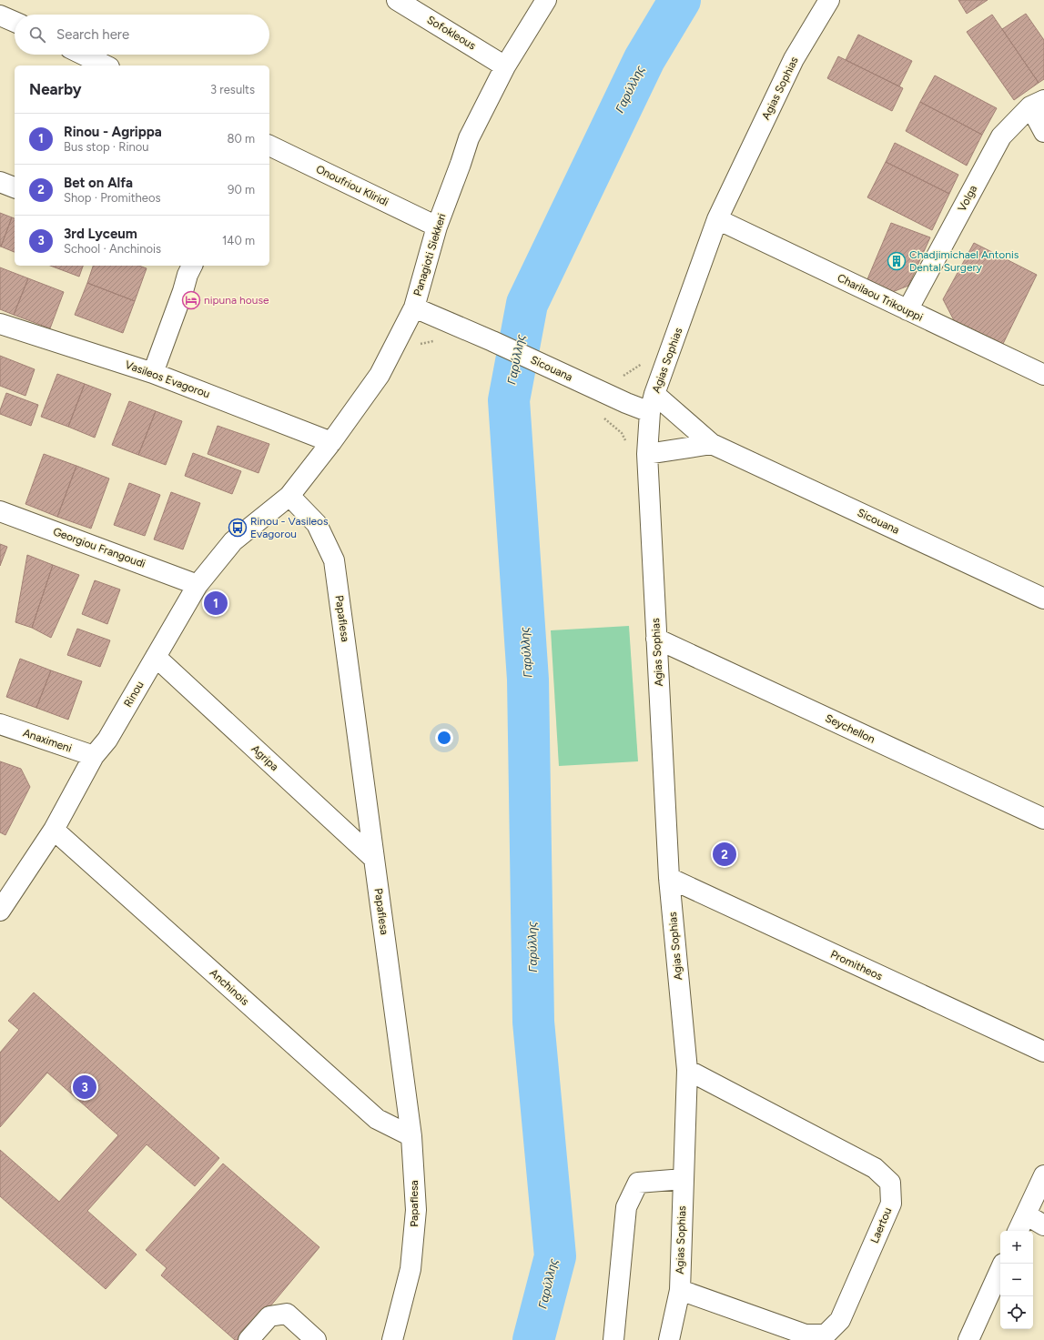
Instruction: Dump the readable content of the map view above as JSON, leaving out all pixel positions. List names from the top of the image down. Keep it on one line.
{"streets":{"street":["Sofokleous","Agias Sophias","Onoufriou Kliridi","Volga","Panagioti Siekkeri","Charilaou Trikouppi","Sicouana","Vasileos Evagorou","Georgiou Frangoudi","Papaflesa","Rinou","Seychellon","Anaximeni","Agripa","Promitheos","Anchinois","Laertou"]},"crossings":[["Sofokleous","Panagioti Siekkeri"],["Agias Sophias","Charilaou Trikouppi"],["Agias Sophias","Sicouana"],["Agias Sophias","Seychellon"],["Agias Sophias","Promitheos"],["Agias Sophias","Laertou"],["Onoufriou Kliridi","Panagioti Siekkeri"],["Volga","Charilaou Trikouppi"],["Panagioti Siekkeri","Sicouana"],["Panagioti Siekkeri","Vasileos Evagorou"],["Panagioti Siekkeri","Papaflesa"],["Panagioti Siekkeri","Rinou"],["Georgiou Frangoudi","Rinou"],["Papaflesa","Rinou"],["Papaflesa","Agripa"],["Papaflesa","Anchinois"],["Rinou","Anaximeni"],["Rinou","Agripa"],["Rinou","Anchinois"]],"water":["Γαρύλλης"],"places":{"building":["Chadjimichael Antonis Dental Surgery"],"hotel":["nipuna house"],"bus stop":["Rinou - Vasileos Evagorou"]},"page":{"search":"Search here","heading":["Nearby","3 results"],"list":[{"mark":"1","name":"Rinou - Agrippa","note":"Bus stop · Rinou","value":"80 m"},{"mark":"2","name":"Bet on Alfa","note":"Shop · Promitheos","value":"90 m"},{"mark":"3","name":"3rd Lyceum","note":"School · Anchinois","value":"140 m"}],"pins":["1","2","3"],"map_buttons":["+","−"]}}
